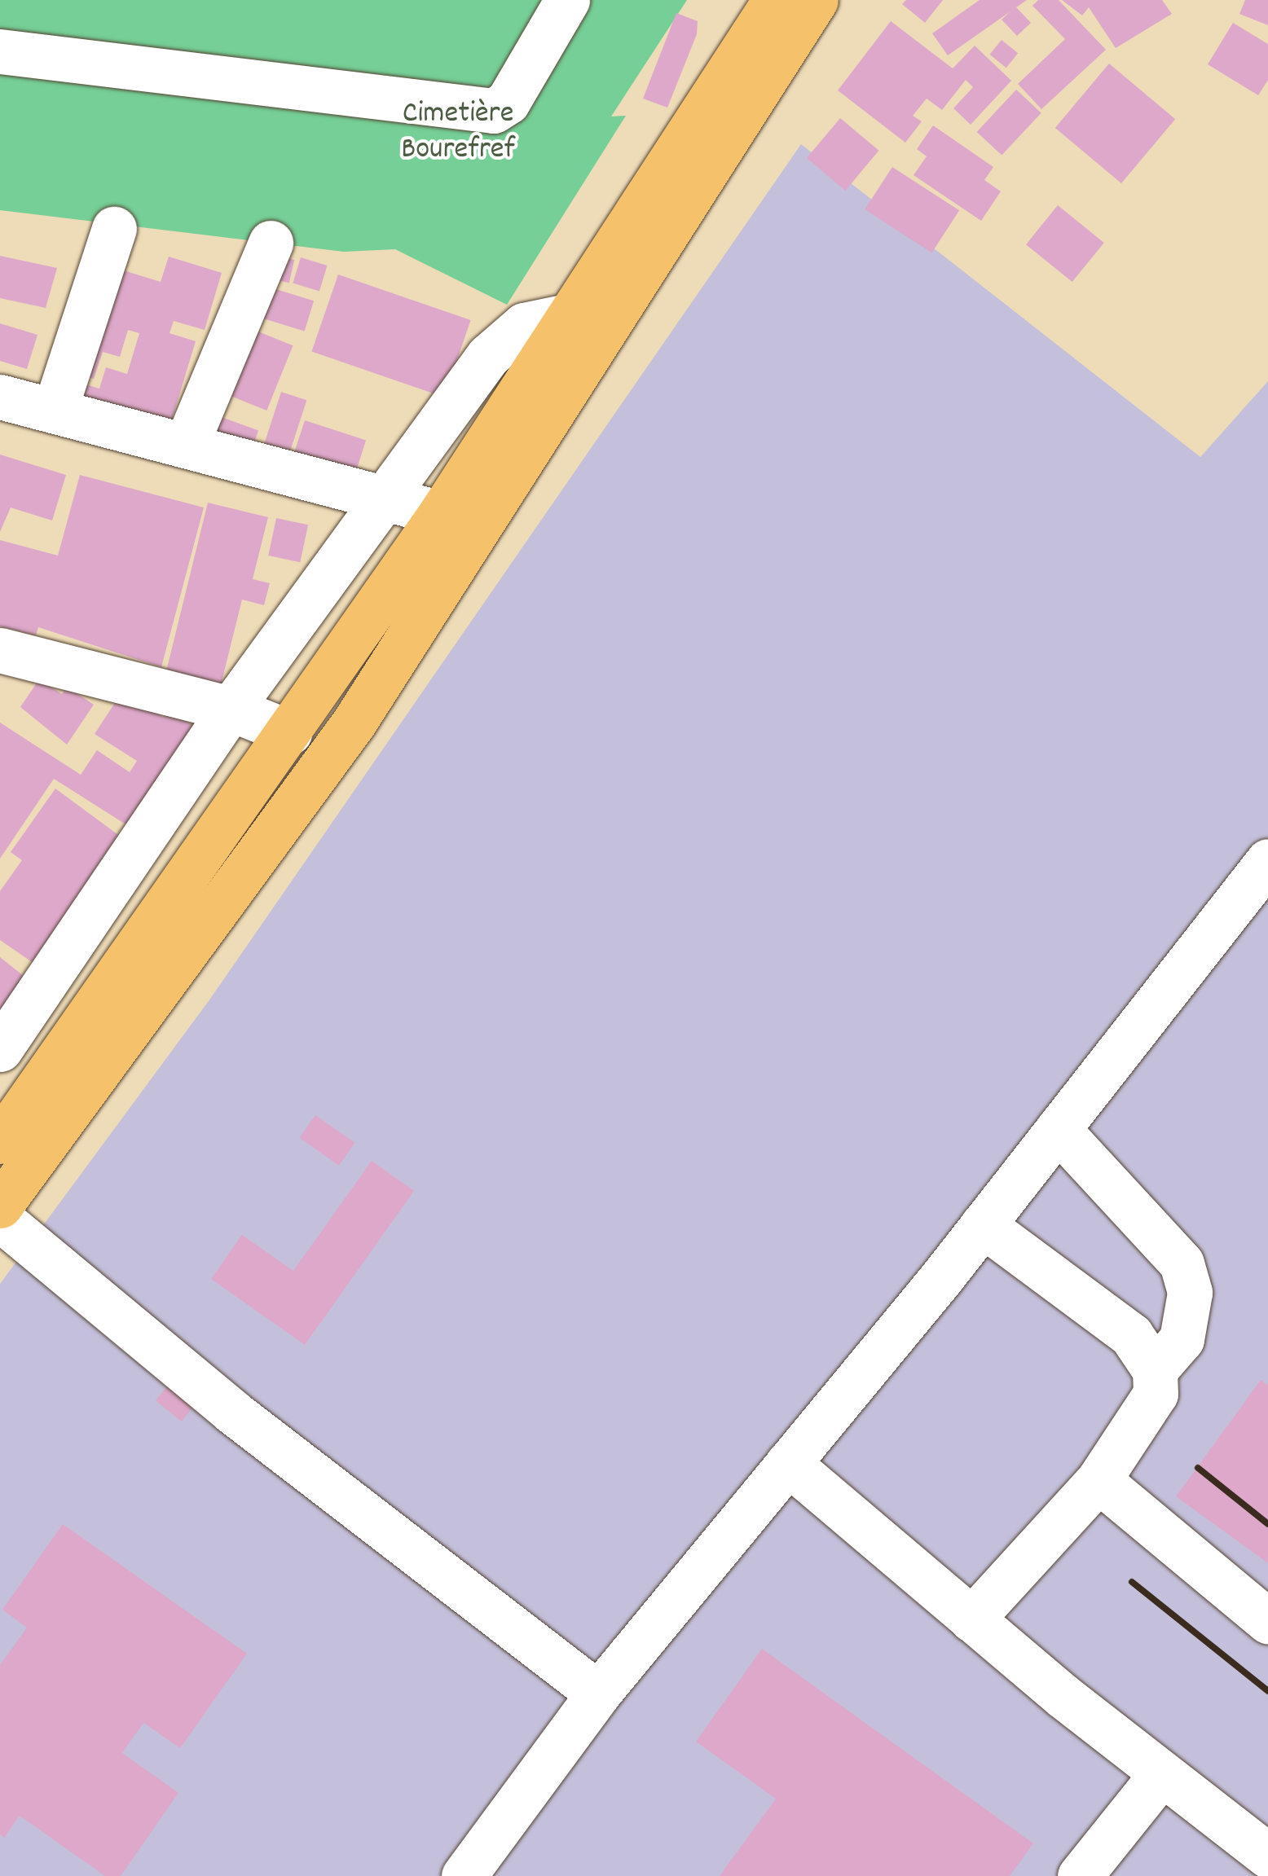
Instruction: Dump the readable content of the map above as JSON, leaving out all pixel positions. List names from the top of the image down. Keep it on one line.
{"parks":["Cimetière Bourefref"]}
